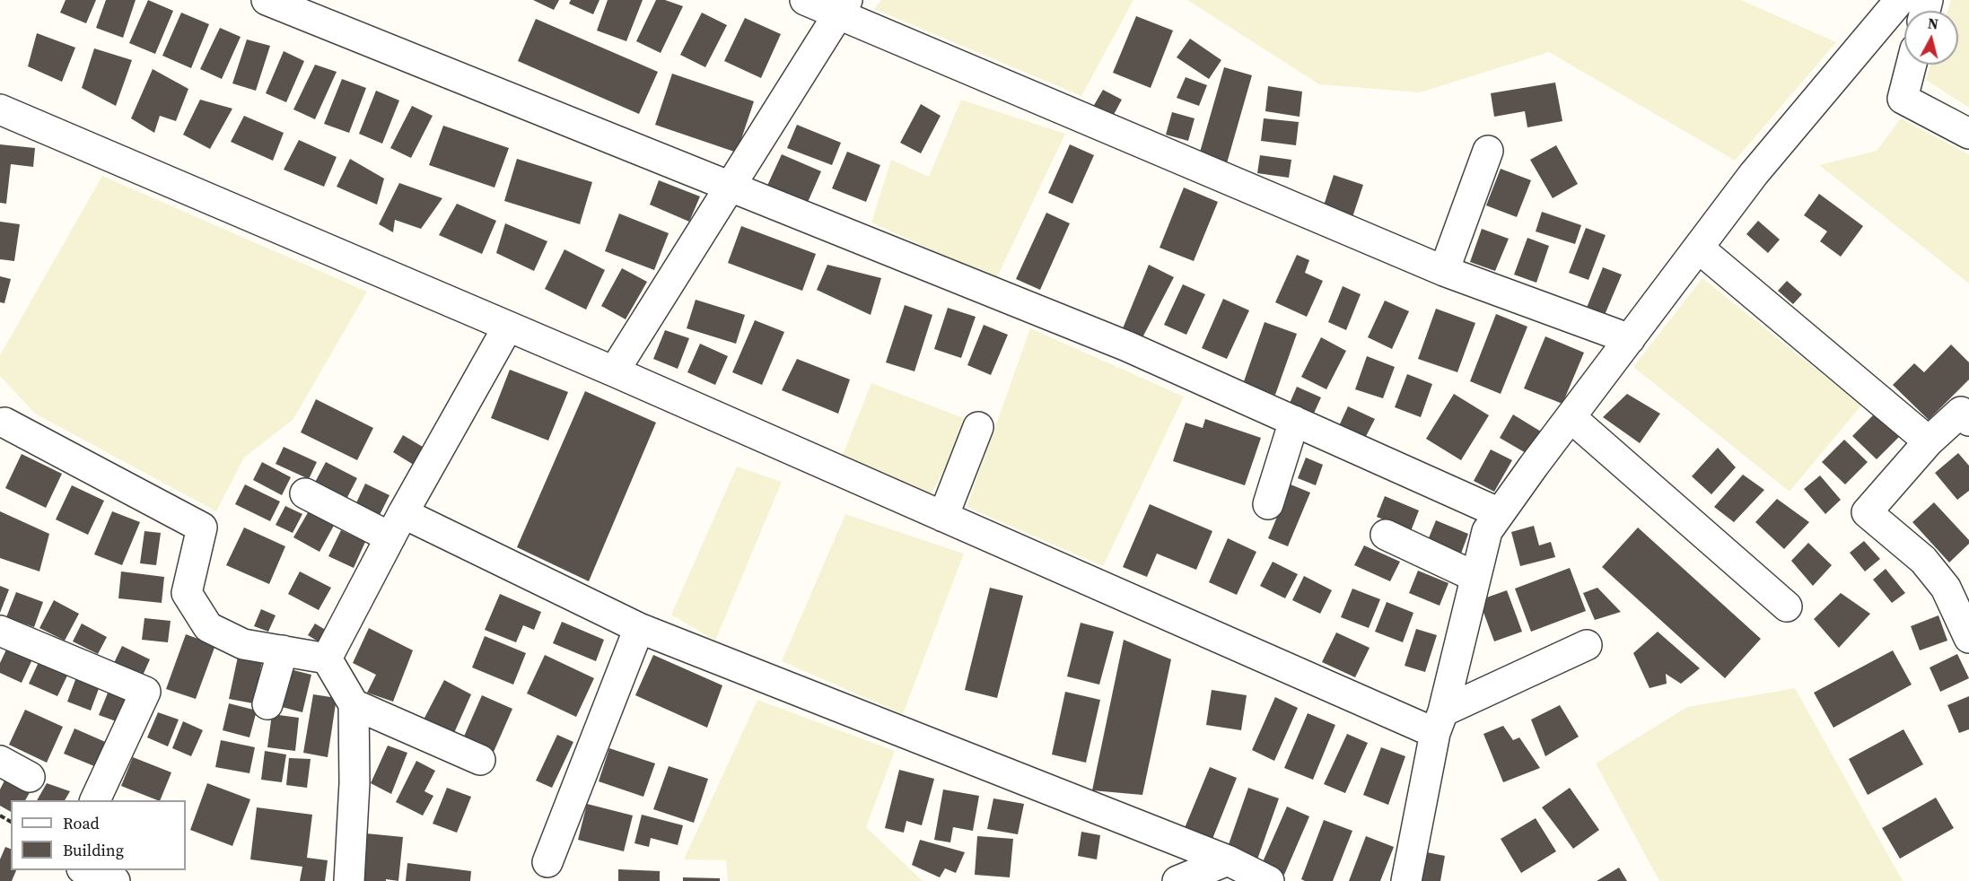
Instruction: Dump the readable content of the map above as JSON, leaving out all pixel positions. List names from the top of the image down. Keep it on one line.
{"legend":["Road","Building"],"north":"top"}
